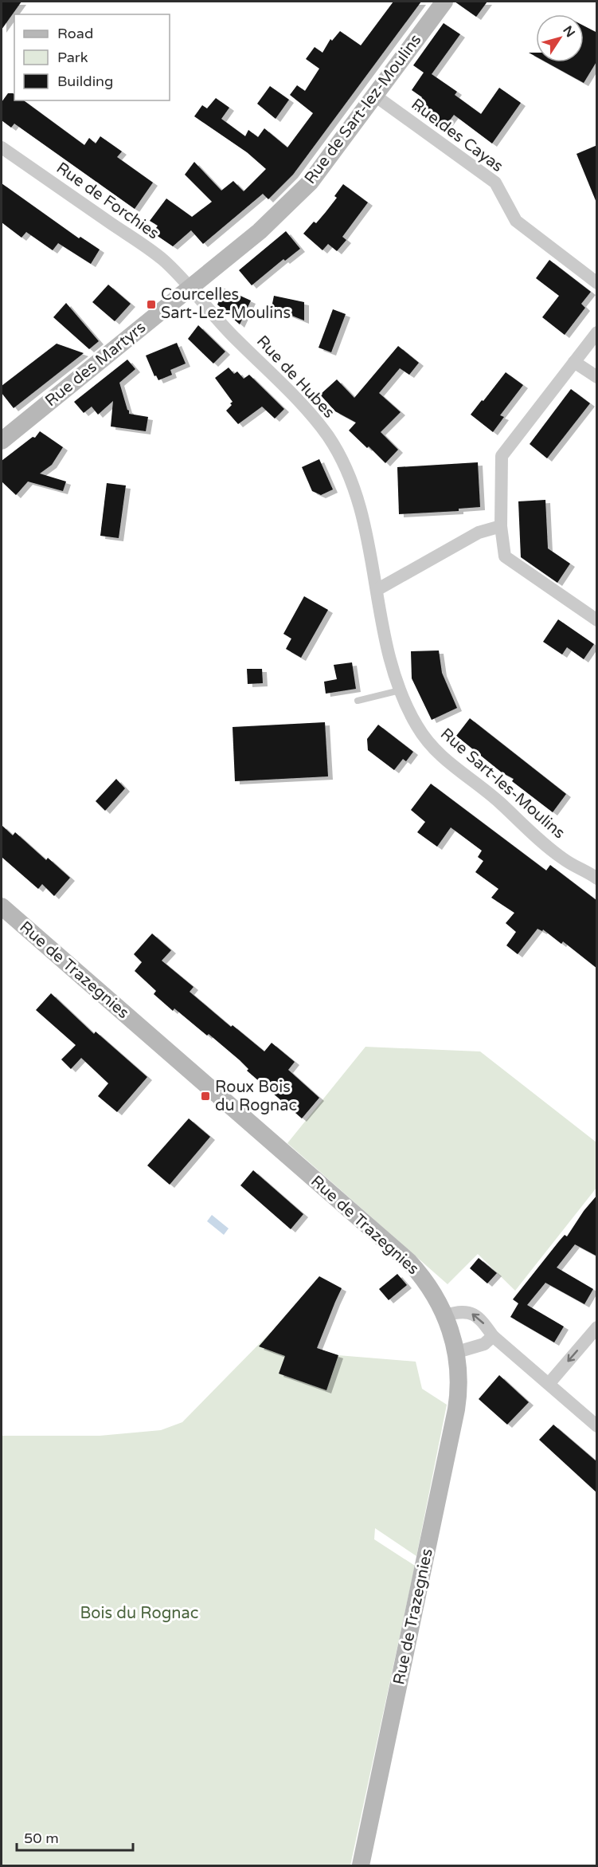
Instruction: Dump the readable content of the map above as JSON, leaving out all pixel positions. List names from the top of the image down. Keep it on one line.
{"streets":{"main road":["Rue de Sart-lez-Moulins","Rue des Martyrs","Rue de Trazegnies"],"street":["Rue des Cayas","Rue de Forchies","Rue de Hubes","Rue Sart-les-Moulins"]},"crossings":[["Rue de Sart-lez-Moulins","Rue des Cayas"],["Rue de Sart-lez-Moulins","Rue de Forchies"],["Rue de Sart-lez-Moulins","Rue des Martyrs"],["Rue de Sart-lez-Moulins","Rue de Hubes"],["Rue de Forchies","Rue des Martyrs"],["Rue de Forchies","Rue de Hubes"],["Rue des Martyrs","Rue de Hubes"],["Rue de Hubes","Rue Sart-les-Moulins"]],"parks":["Bois du Rognac"],"places":{"transit":["Courcelles Sart-Lez-Moulins","Roux Bois du Rognac"]},"legend":["Road","Park","Building"],"scale_bar":"50 m","north":"top right"}
